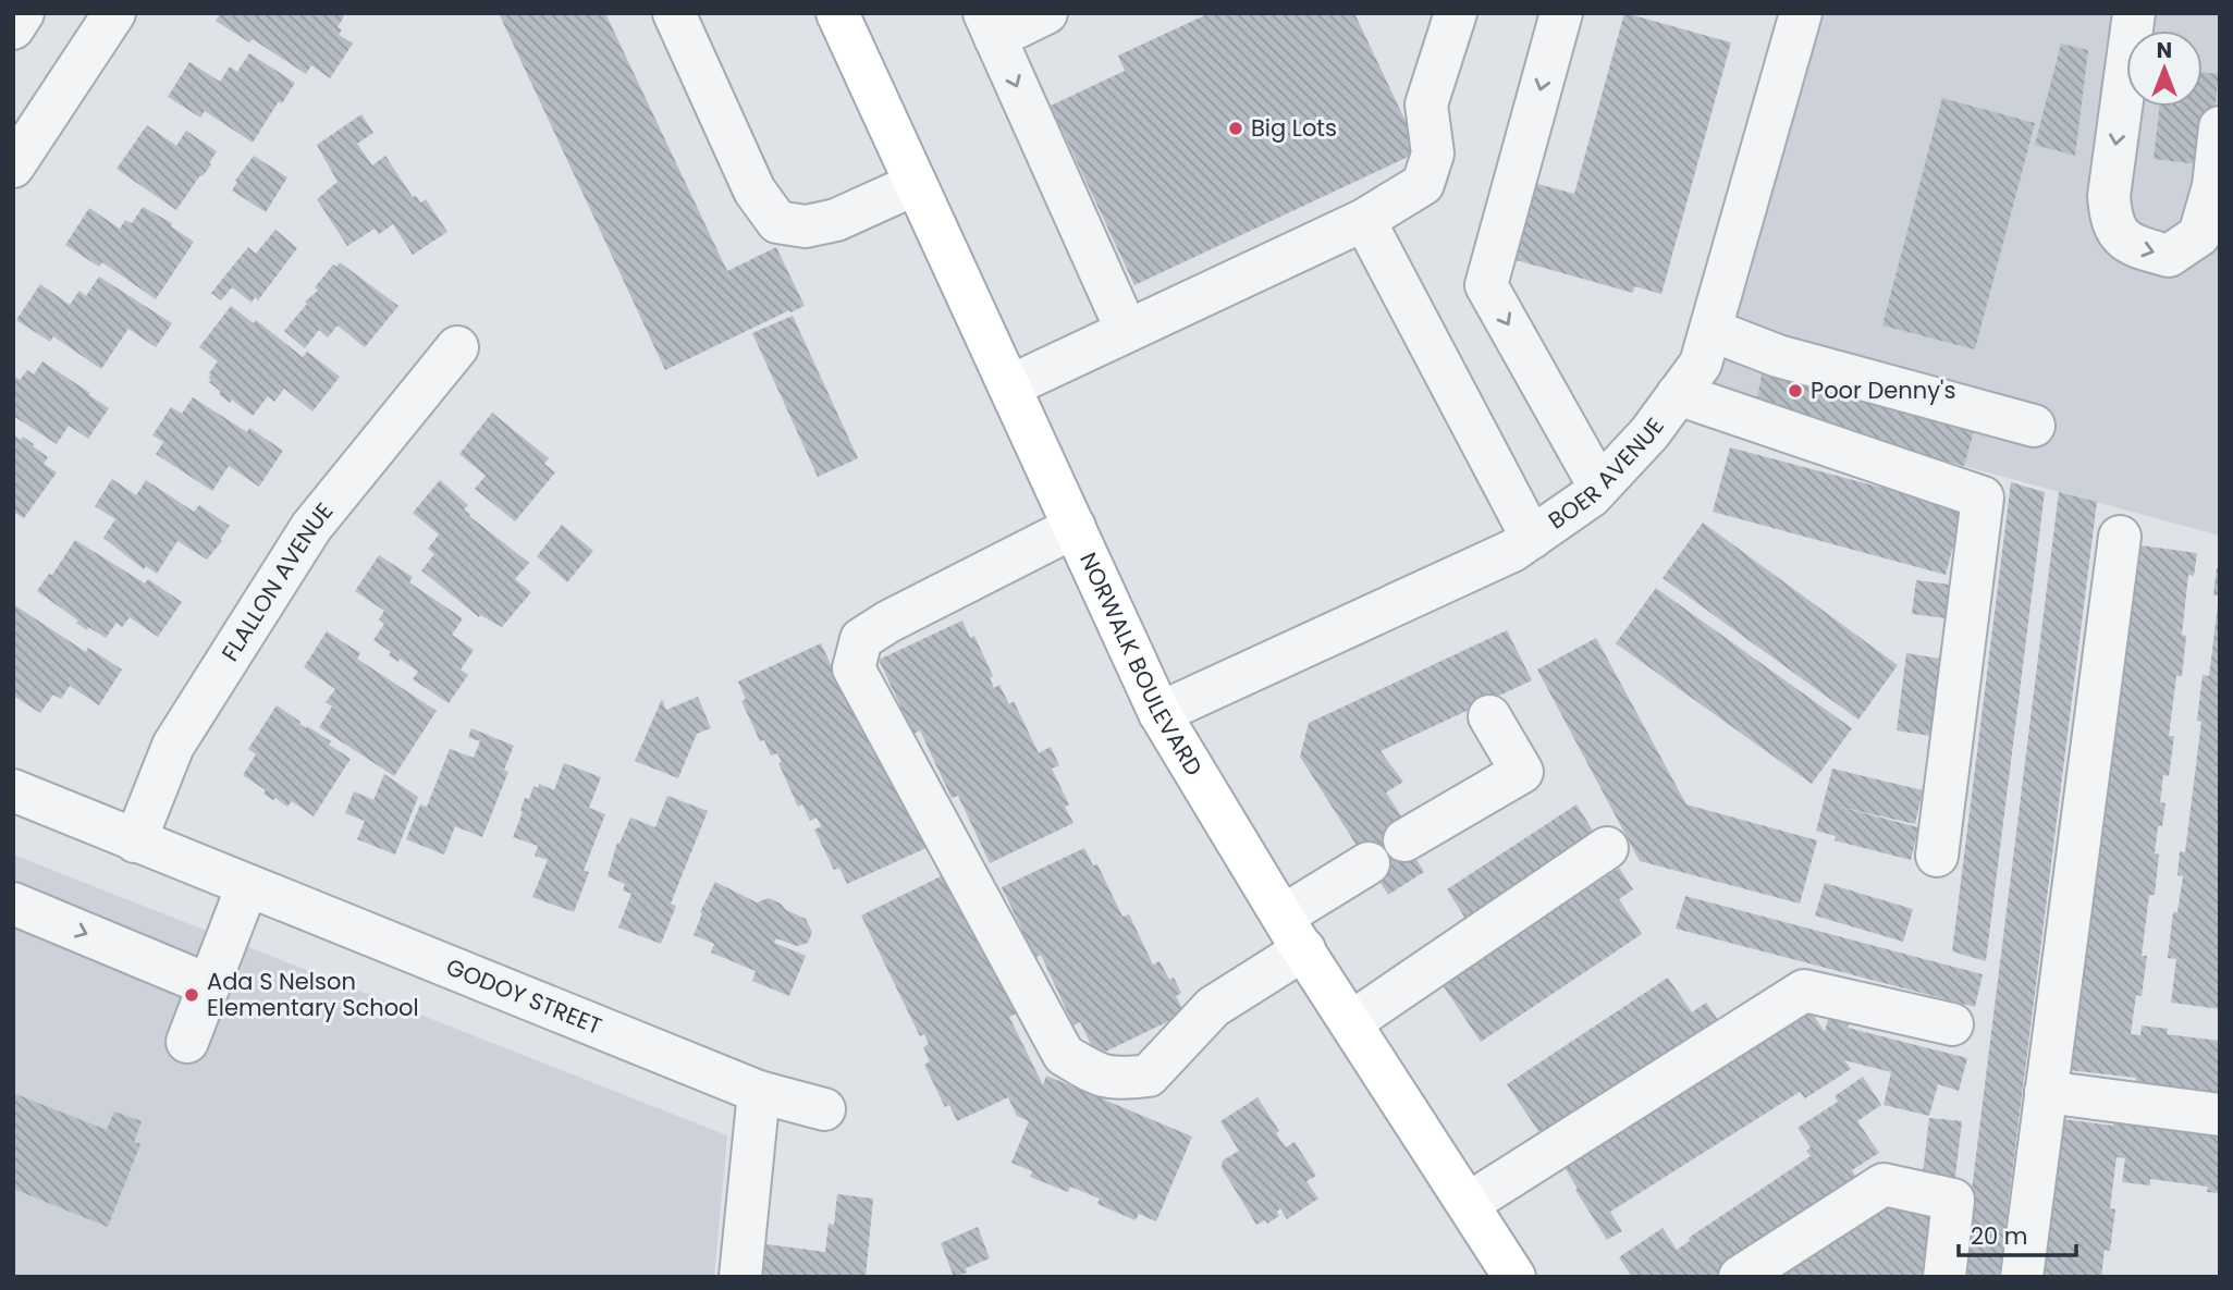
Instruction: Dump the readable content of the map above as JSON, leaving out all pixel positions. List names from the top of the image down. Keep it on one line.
{"streets":{"main road":["NORWALK BOULEVARD"],"street":["BOER AVENUE","FLALLON AVENUE","GODOY STREET"]},"crossings":[["BOER AVENUE","NORWALK BOULEVARD"],["FLALLON AVENUE","GODOY STREET"]],"places":["Big Lots","Poor Denny's","Ada S Nelson Elementary School"],"scale_bar":"20 m","north":"top"}
